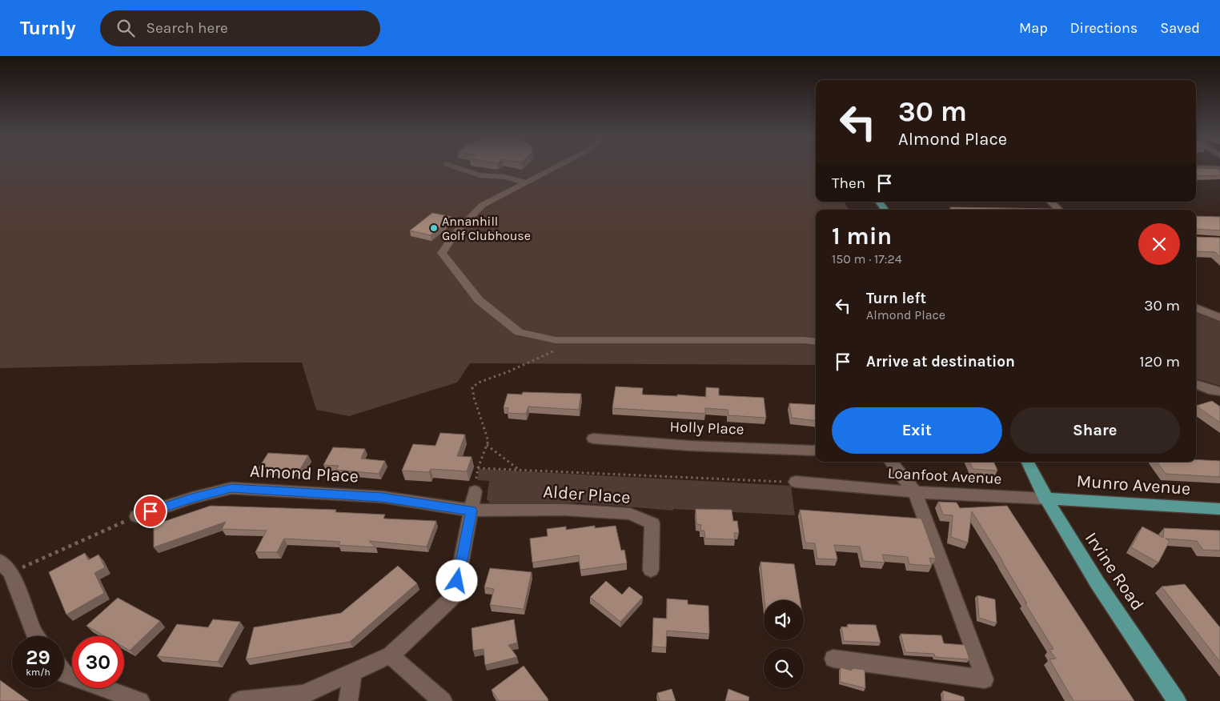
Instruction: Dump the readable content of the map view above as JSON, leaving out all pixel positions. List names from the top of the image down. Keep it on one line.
{"streets":{"main road":["Munro Avenue","Irvine Road"],"street":["Holly Place","Almond Place","Loanfoot Avenue","Alder Place"]},"crossings":[["Almond Place","Alder Place"],["Loanfoot Avenue","Munro Avenue"],["Loanfoot Avenue","Irvine Road"],["Munro Avenue","Irvine Road"]],"places":["Annanhill Golf Clubhouse"],"page":{"header":"Turnly","search":"Search here","nav":["Map","Directions","Saved"],"turn":["30 m","Almond Place"],"then":"Then","heading":["1 min","150 m · 17:24"],"list":[{"name":"Turn left","note":"Almond Place","value":"30 m"},{"name":"Arrive at destination","value":"120 m"}],"buttons":["Exit","Share"],"speed":"29 km/h","limit":"30"}}
